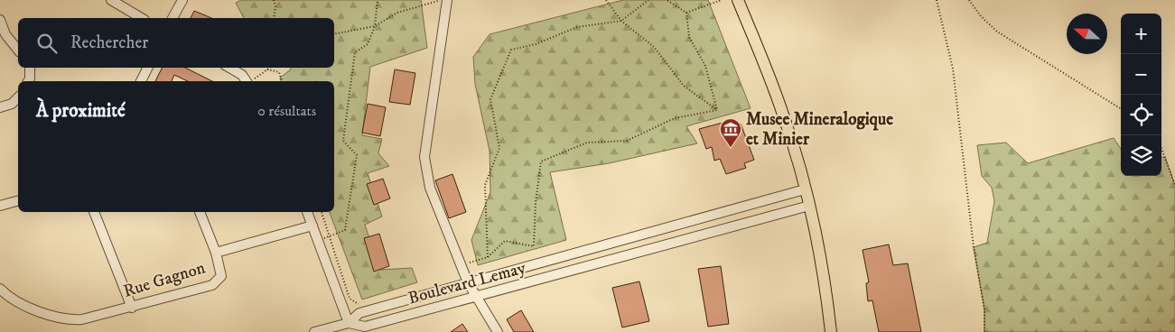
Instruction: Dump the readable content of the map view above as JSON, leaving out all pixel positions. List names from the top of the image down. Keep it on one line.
{"streets":{"street":["Rue Gagnon","Boulevard Lemay"]},"places":{"museum":["Musee Mineralogique et Minier"]},"north":"left","page":{"map_buttons":["+","−"],"search":"Rechercher","heading":["À proximité","0 résultats"]}}
